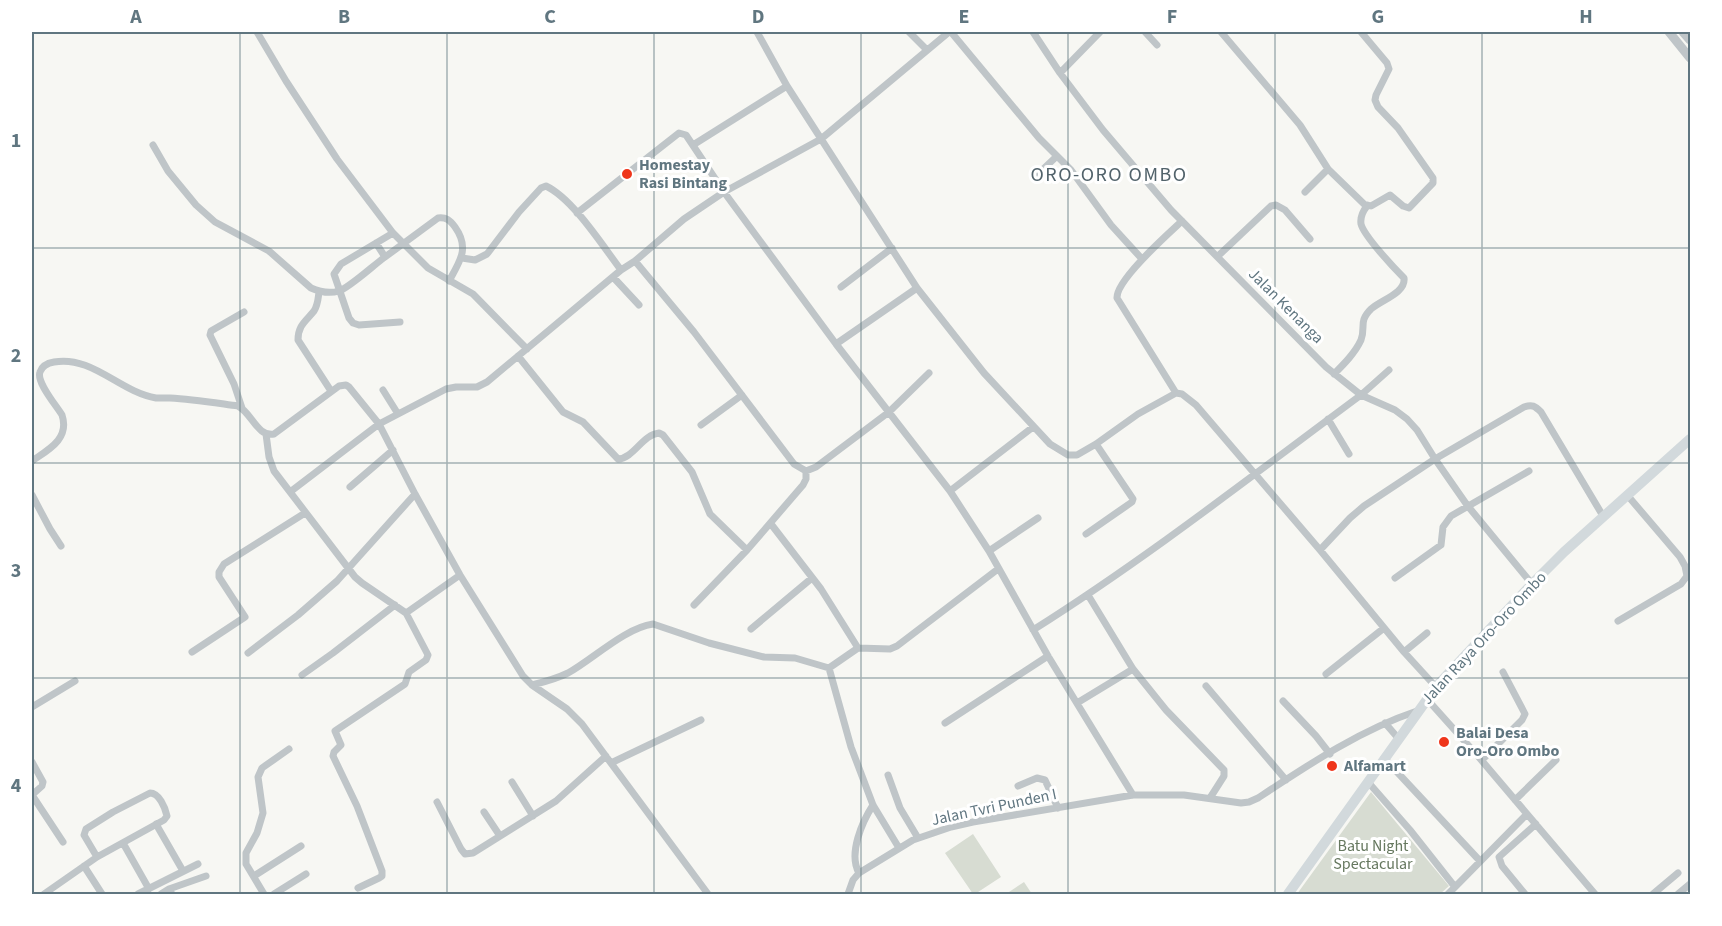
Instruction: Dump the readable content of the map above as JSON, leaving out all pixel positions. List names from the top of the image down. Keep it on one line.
{"streets":{"main road":["Jalan Raya Oro-Oro Ombo"],"street":["Jalan Kenanga","Jalan Tvri Punden I"]},"crossings":[["Jalan Kenanga","Jalan Raya Oro-Oro Ombo"],["Jalan Raya Oro-Oro Ombo","Jalan Tvri Punden I"]],"districts":["ORO-ORO OMBO"],"parks":["Batu Night Spectacular"],"places":["Homestay Rasi Bintang","Balai Desa Oro-Oro Ombo","Alfamart"],"grid":{"columns":["A","B","C","D","E","F","G","H"],"rows":["1","2","3","4"]}}
